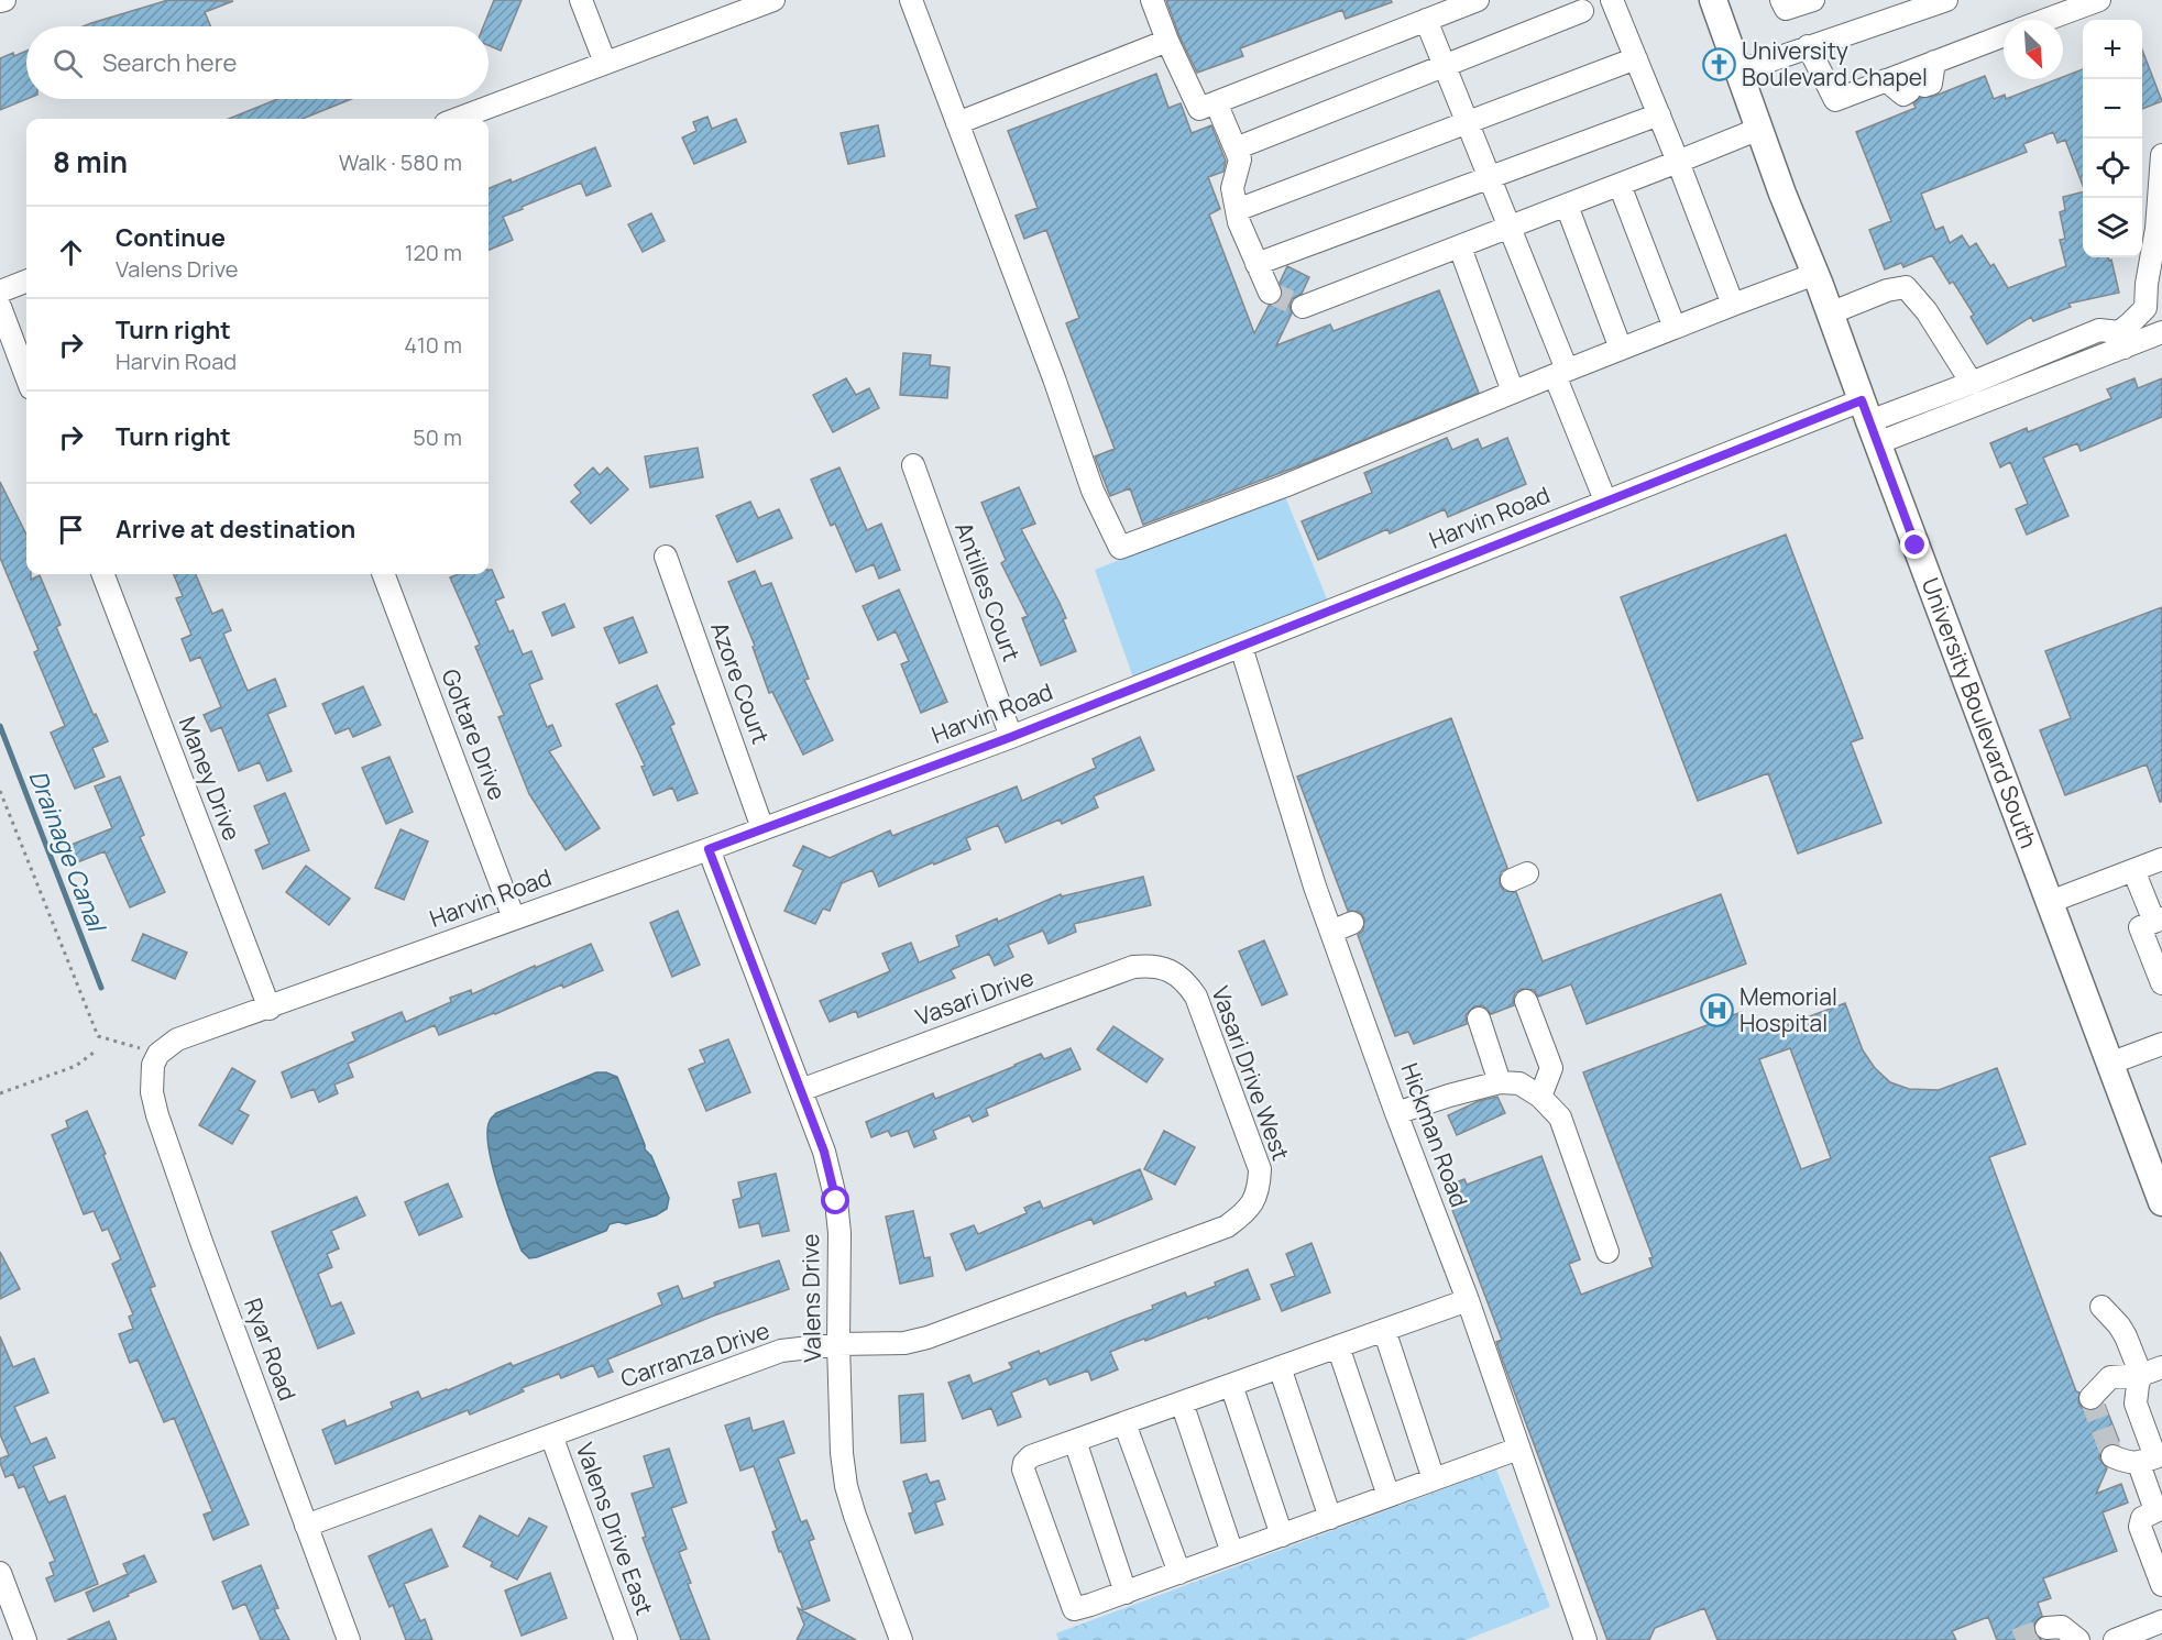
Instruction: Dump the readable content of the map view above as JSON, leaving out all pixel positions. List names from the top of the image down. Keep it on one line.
{"streets":{"main road":["University Boulevard South"],"street":["Harvin Road","Antilles Court","Azore Court","Goltare Drive","Maney Drive","Vasari Drive","Vasari Drive West","Hickman Road","Valens Drive","Ryar Road","Carranza Drive","Valens Drive East"]},"crossings":[["Harvin Road","Antilles Court"],["Harvin Road","Azore Court"],["Harvin Road","University Boulevard South"],["Harvin Road","Goltare Drive"],["Harvin Road","Maney Drive"],["Harvin Road","Hickman Road"],["Harvin Road","Valens Drive"],["Harvin Road","Ryar Road"],["Vasari Drive","Vasari Drive West"],["Vasari Drive","Valens Drive"],["Vasari Drive West","Carranza Drive"],["Valens Drive","Carranza Drive"],["Ryar Road","Carranza Drive"],["Carranza Drive","Valens Drive East"]],"water":["Drainage Canal"],"places":{"church":["University Boulevard Chapel"],"hospital":["Memorial Hospital"]},"north":"bottom right","page":{"map_buttons":["+","−"],"search":"Search here","heading":["8 min","Walk · 580 m"],"list":[["Continue","Valens Drive","120 m"],["Turn right","Harvin Road","410 m"],["Turn right","50 m"],"Arrive at destination"]}}
